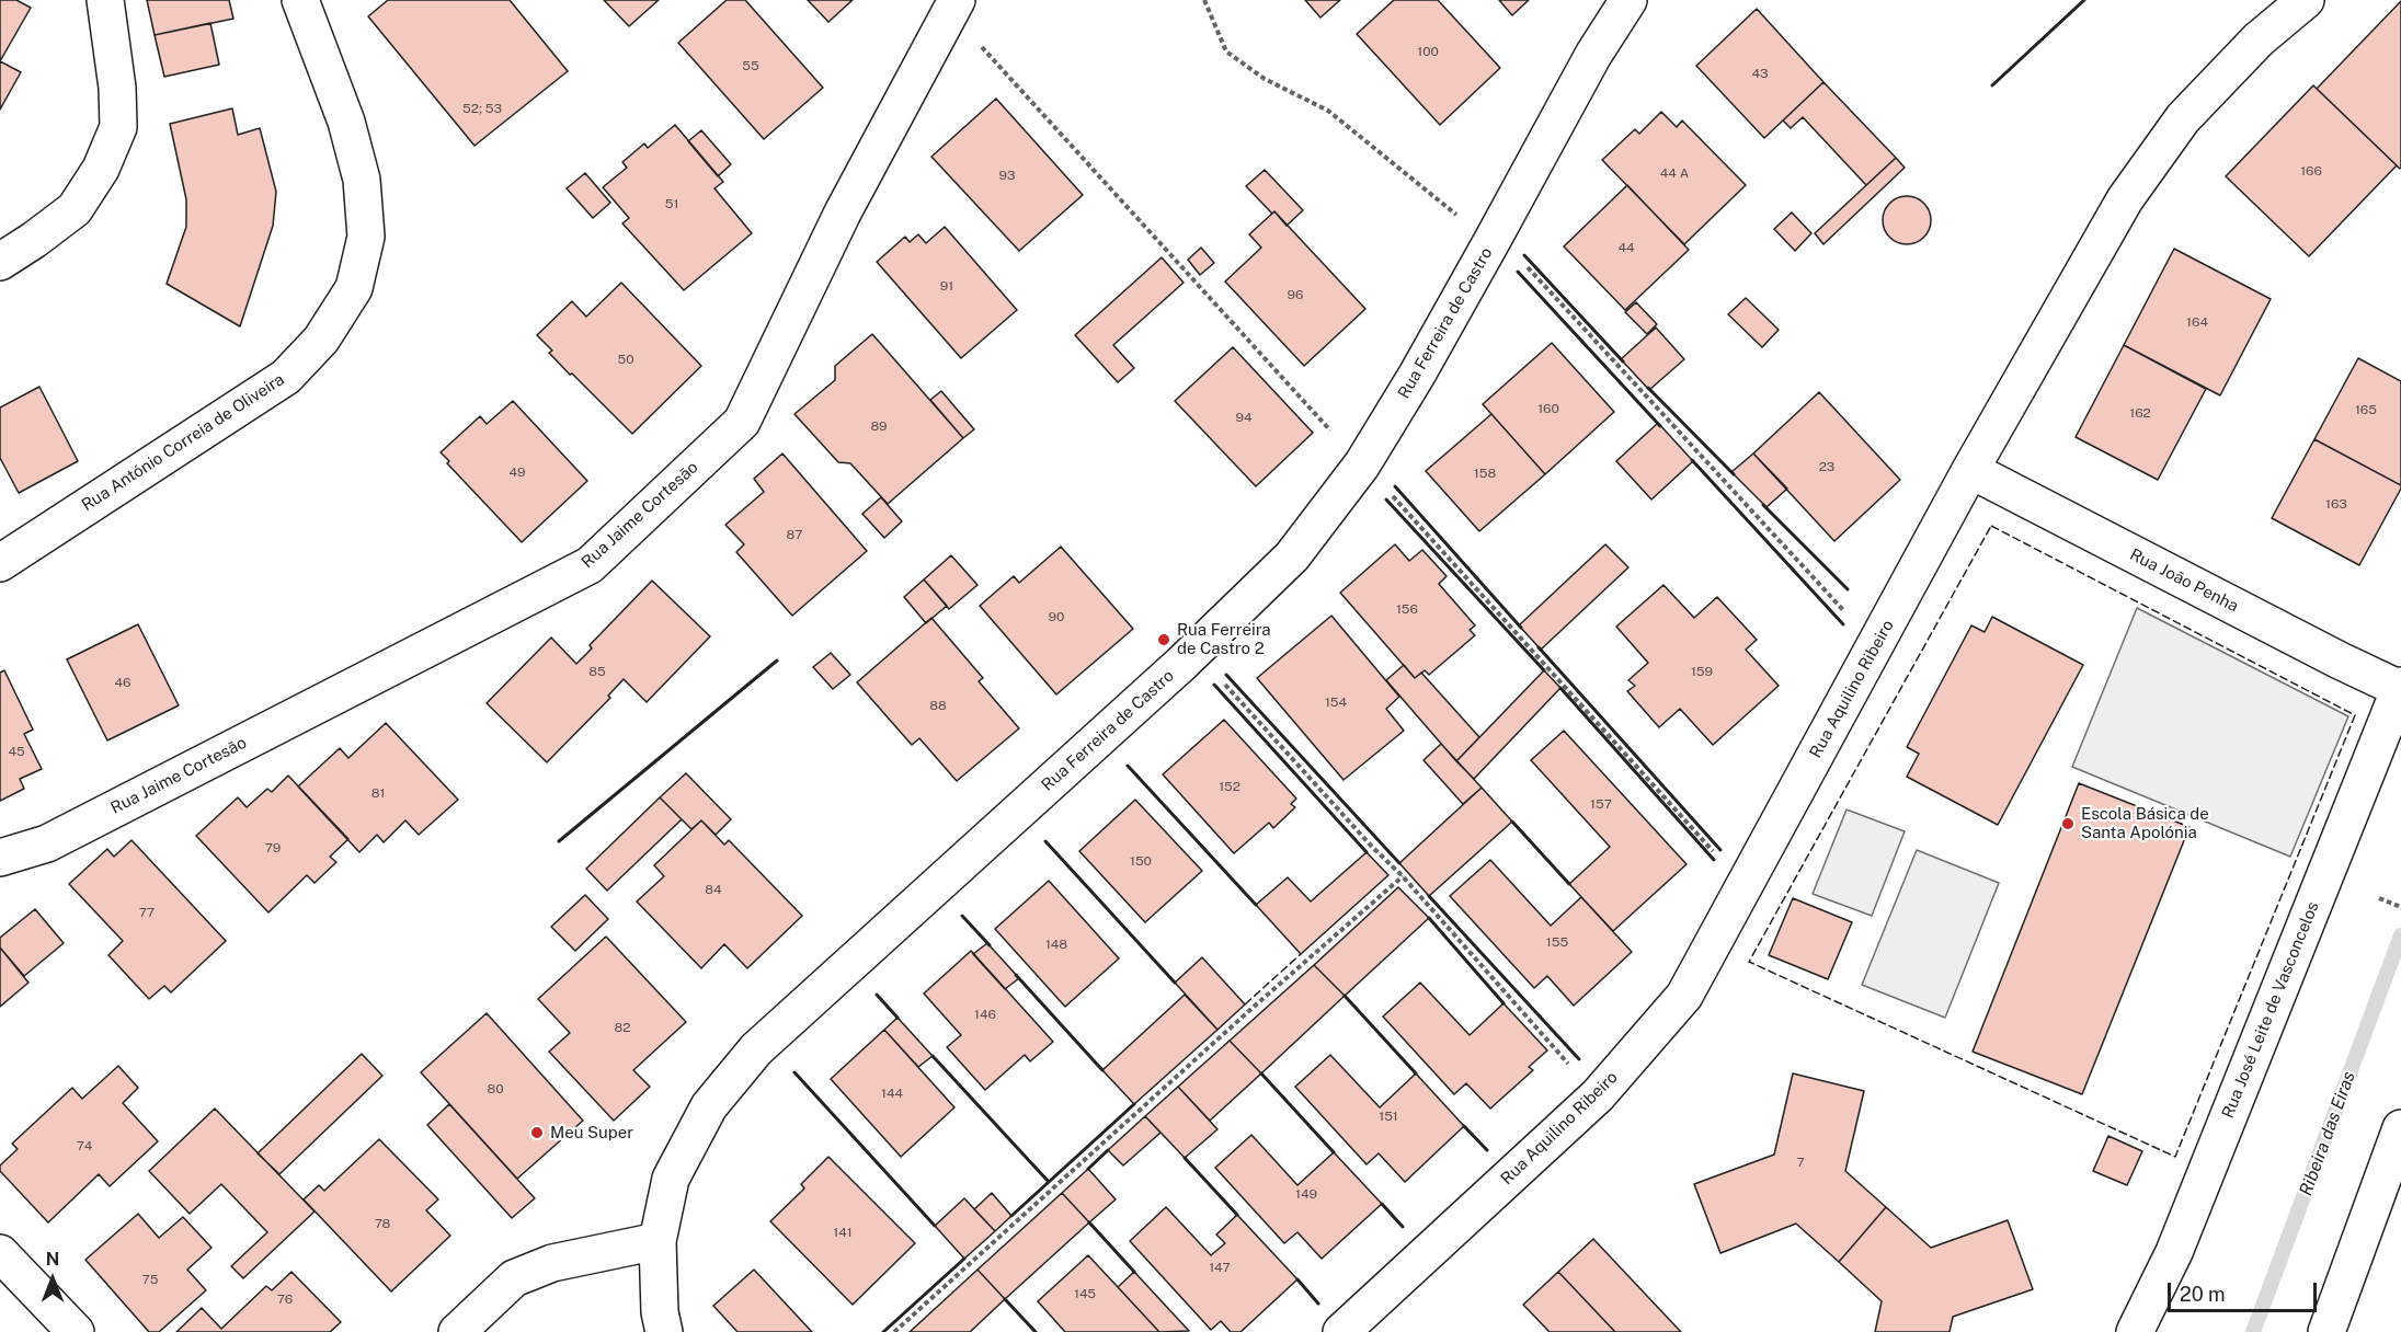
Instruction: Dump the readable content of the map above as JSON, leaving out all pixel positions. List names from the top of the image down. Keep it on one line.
{"streets":{"street":["Rua Ferreira de Castro","Rua António Correia de Oliveira","Rua Jaime Cortesão","Rua João Penha","Rua Aquilino Ribeiro","Rua José Leite de Vasconcelos"]},"crossings":[["Rua João Penha","Rua Aquilino Ribeiro"],["Rua João Penha","Rua José Leite de Vasconcelos"]],"water":["Ribeira das Eiras"],"places":["Rua Ferreira de Castro 2","Escola Básica de Santa Apolónia","Meu Super"],"house_numbers":["100","55","43","52; 53","166","44 A","93","51","44","91","96","164","50","160","165","162","94","89","23","49","158","163","87","156","90","85","159","46","154","88","45","152","81","157","79","150","84","77","155","148","146","82","80","144","151","74","7","149","78","141","147","75","145","76"],"scale_bar":"20 m","north":"top"}
